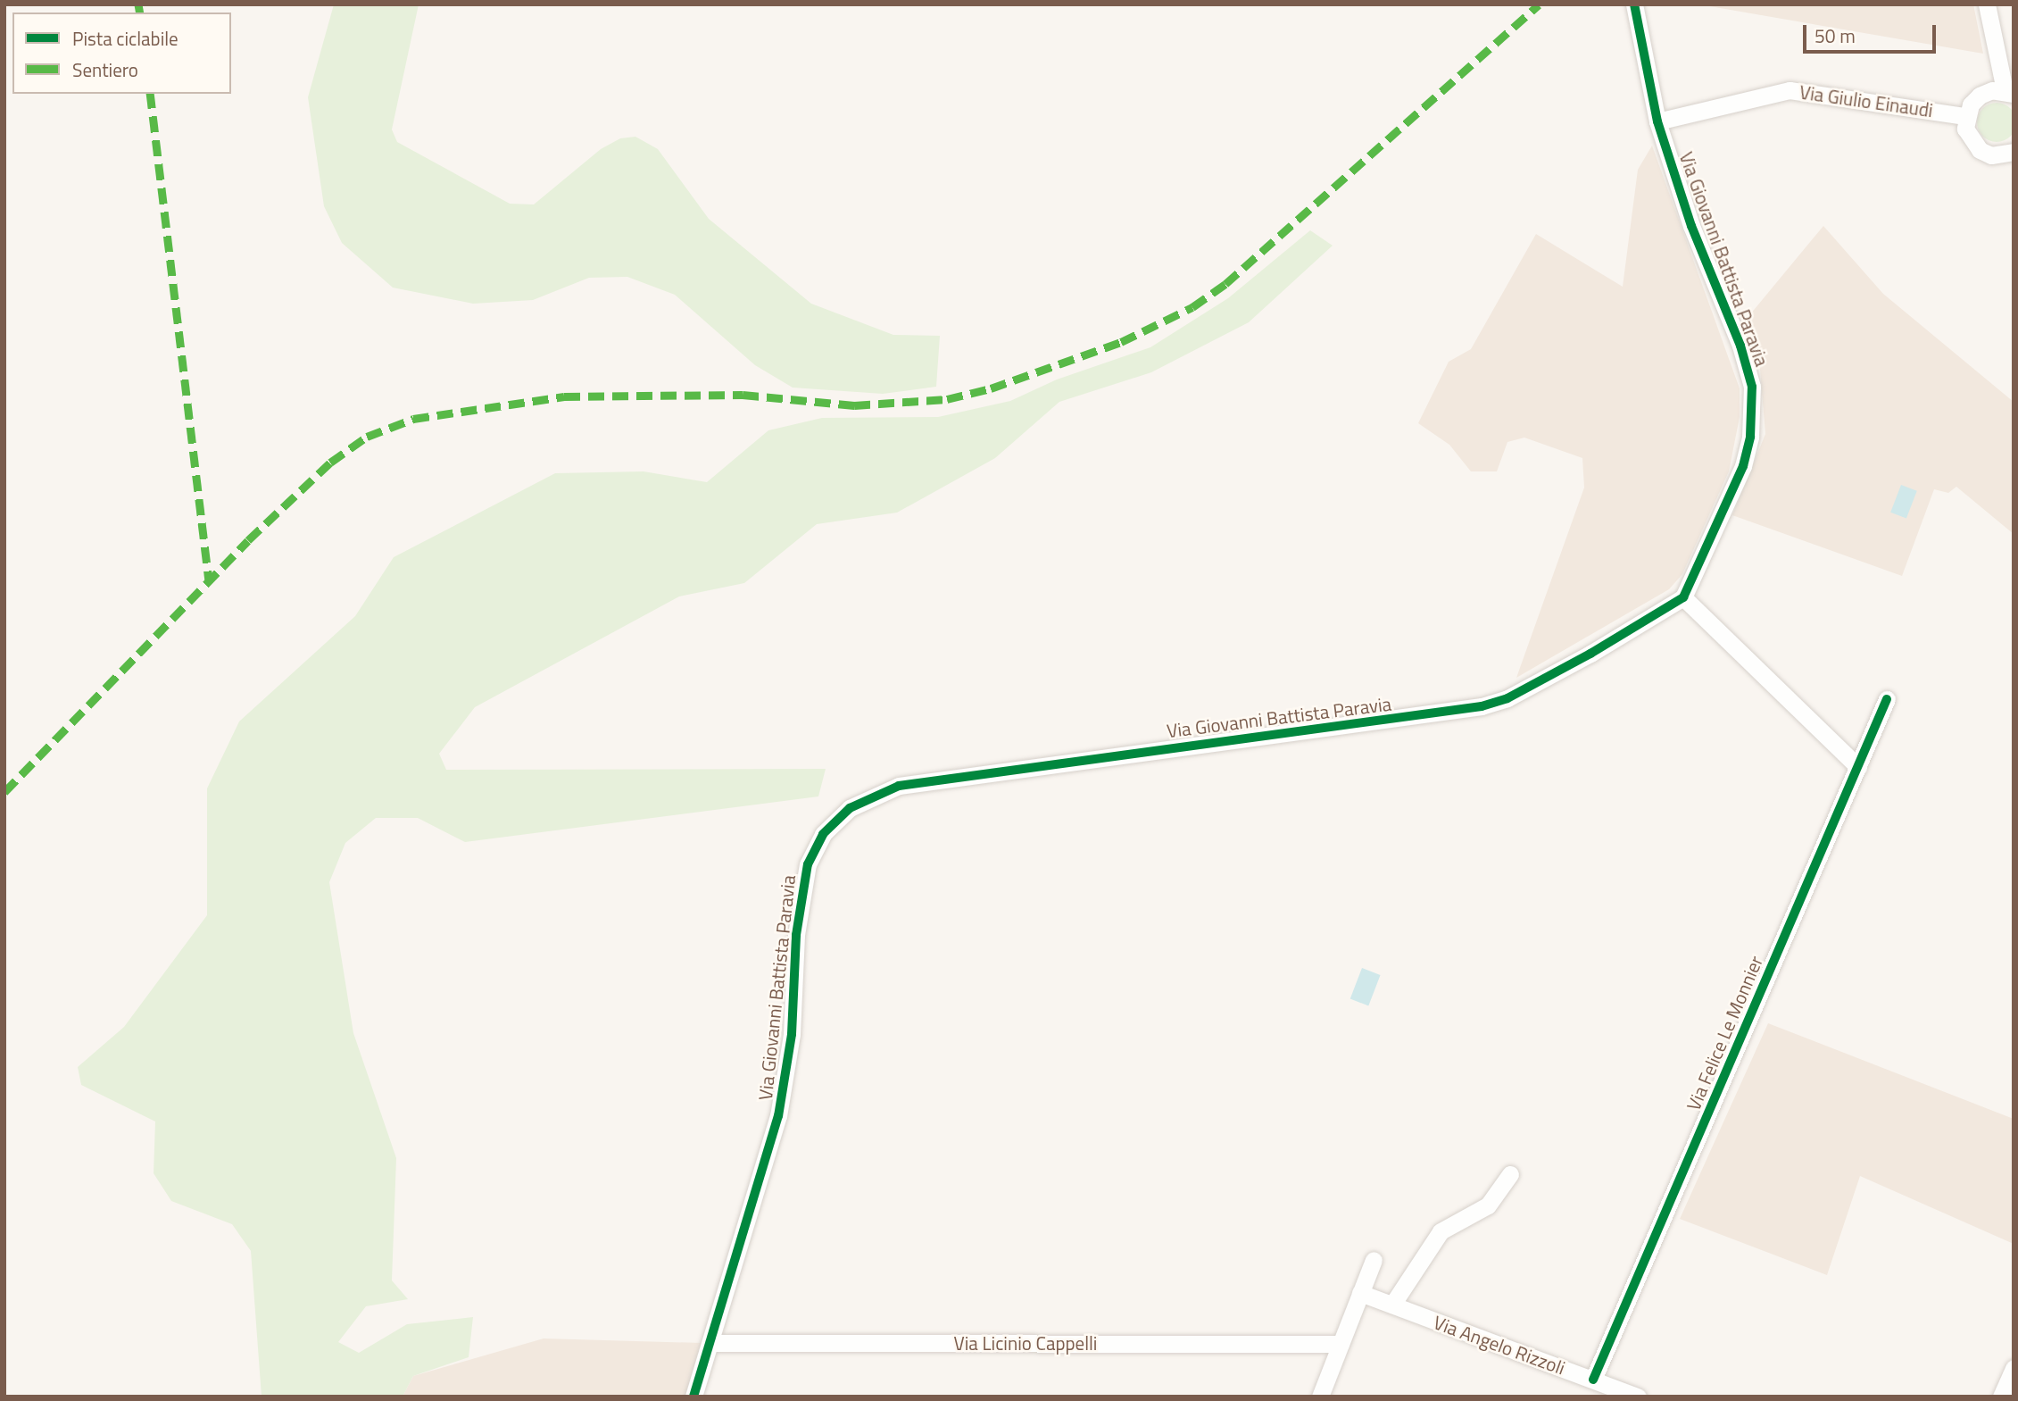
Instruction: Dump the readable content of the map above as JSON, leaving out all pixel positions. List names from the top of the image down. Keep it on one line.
{"streets":{"street":["Via Giulio Einaudi","Via Giovanni Battista Paravia","Via Felice Le Monnier","Via Licinio Cappelli","Via Angelo Rizzoli"]},"crossings":[["Via Giulio Einaudi","Via Giovanni Battista Paravia"],["Via Giovanni Battista Paravia","Via Licinio Cappelli"],["Via Felice Le Monnier","Via Angelo Rizzoli"]],"legend":["Pista ciclabile","Sentiero"],"scale_bar":"50 m"}
